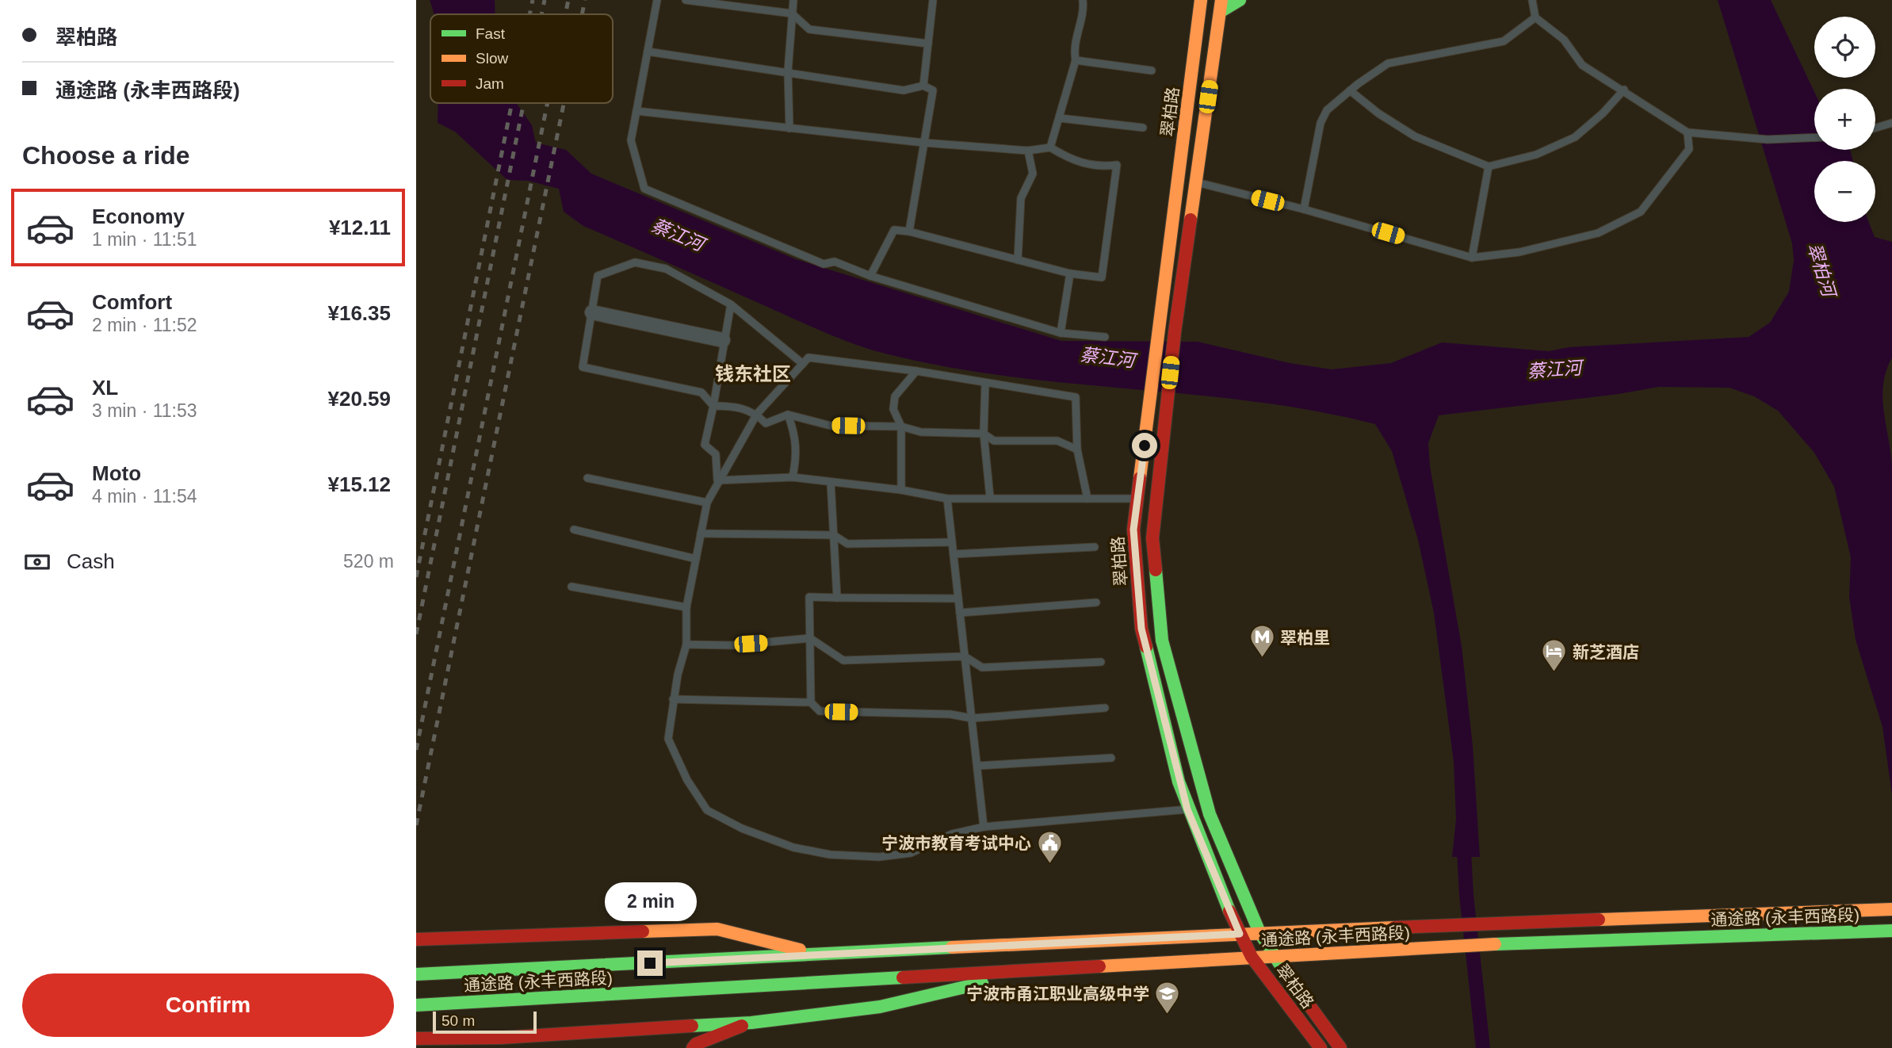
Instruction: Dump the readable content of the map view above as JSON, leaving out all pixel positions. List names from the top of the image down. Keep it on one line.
{"streets":{"main road":["翠柏路","通途路 (永丰西路段)"]},"crossings":[["翠柏路","通途路 (永丰西路段)"]],"districts":["钱东社区"],"water":["蔡江河","翠柏河"],"places":{"metro station":["翠柏里"],"hotel":["新芝酒店"],"public building":["宁波市教育考试中心"],"school or university":["宁波市甬江职业高级中学"]},"legend":["Fast","Slow","Jam"],"scale_bar":"50 m","page":{"banner":["翠柏路","通途路 (永丰西路段)"],"map_buttons":["+","−"],"heading":"Choose a ride","list":[{"name":"Economy","note":"1 min · 11:51","value":"¥12.11"},{"name":"Comfort","note":"2 min · 11:52","value":"¥16.35"},{"name":"XL","note":"3 min · 11:53","value":"¥20.59"},{"name":"Moto","note":"4 min · 11:54","value":"¥15.12"}],"pay":["Cash","520 m"],"bubble":"2 min","buttons":"Confirm","scale":"50 m"}}
